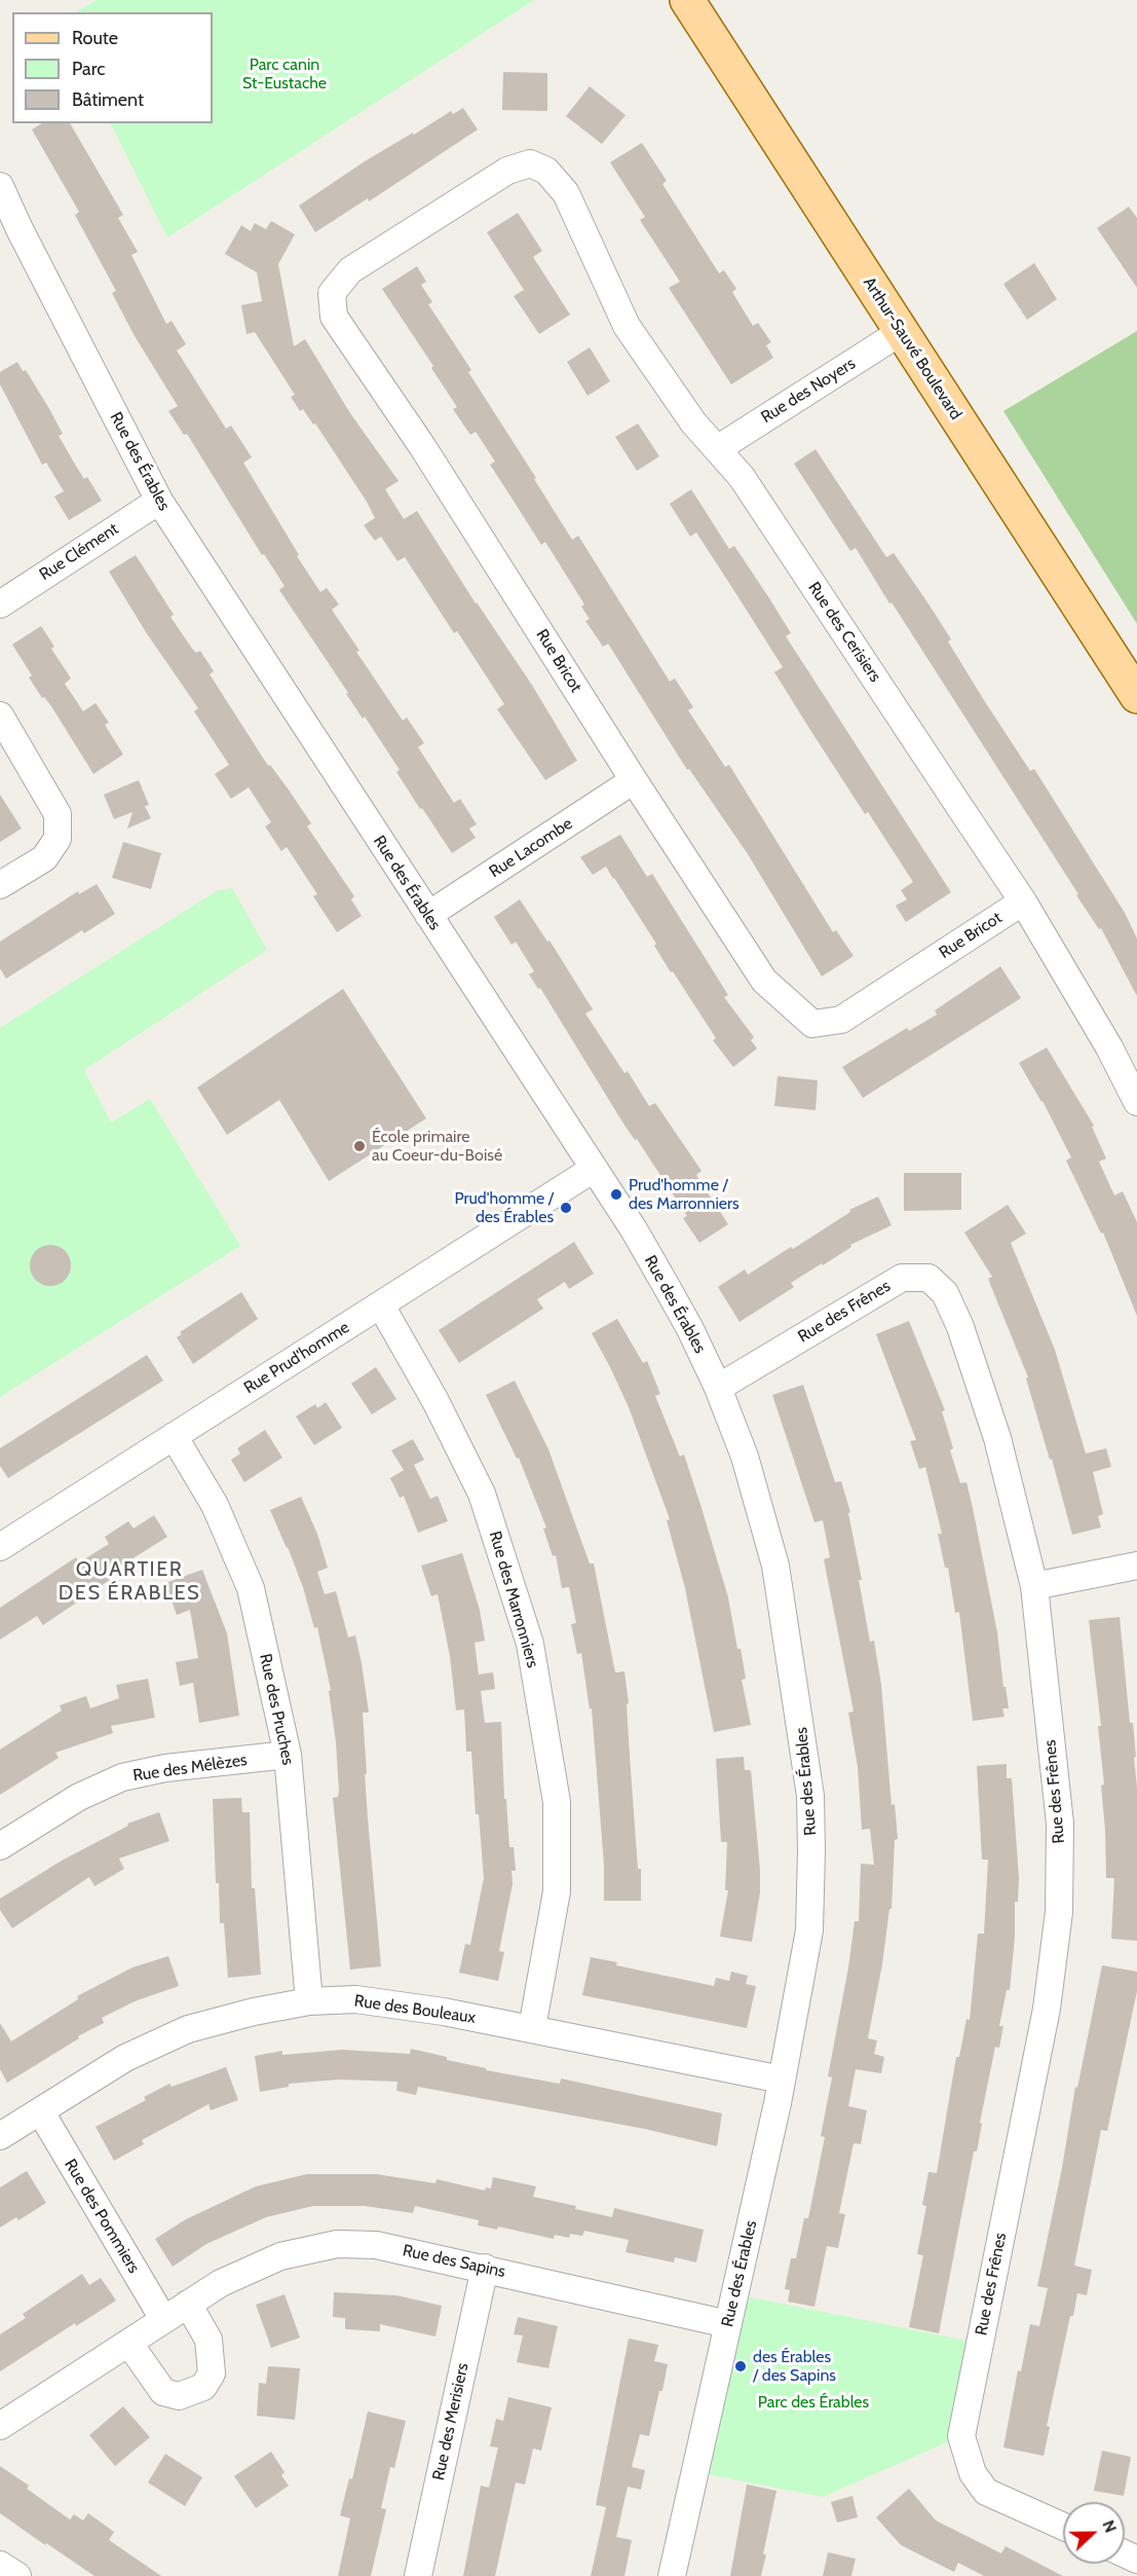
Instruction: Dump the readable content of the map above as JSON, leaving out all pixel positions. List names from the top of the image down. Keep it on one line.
{"streets":{"main road":["Arthur-Sauvé Boulevard"],"street":["Rue des Noyers","Rue des Érables","Rue Clément","Rue des Cerisiers","Rue Bricot","Rue Lacombe","Rue des Frênes","Rue Prud'homme","Rue des Marronniers","Rue des Pruches","Rue des Mélèzes","Rue des Bouleaux","Rue des Pommiers","Rue des Sapins","Rue des Merisiers"]},"crossings":[["Arthur-Sauvé Boulevard","Rue des Noyers"],["Rue des Noyers","Rue des Cerisiers"],["Rue des Érables","Rue Clément"],["Rue des Érables","Rue Lacombe"],["Rue des Érables","Rue des Frênes"],["Rue des Érables","Rue Prud'homme"],["Rue des Érables","Rue des Bouleaux"],["Rue des Érables","Rue des Sapins"],["Rue des Cerisiers","Rue Bricot"],["Rue Bricot","Rue Lacombe"],["Rue Prud'homme","Rue des Marronniers"],["Rue Prud'homme","Rue des Pruches"],["Rue des Marronniers","Rue des Bouleaux"],["Rue des Pruches","Rue des Mélèzes"],["Rue des Pruches","Rue des Bouleaux"],["Rue des Bouleaux","Rue des Pommiers"],["Rue des Pommiers","Rue des Sapins"],["Rue des Sapins","Rue des Merisiers"]],"districts":["QUARTIER DES ÉRABLES"],"parks":["Parc canin St-Eustache","Parc des Érables"],"places":["École primaire au Coeur‑du‑Boisé","Prud'homme / des Marronniers","Prud'homme / des Érables","des Érables / des Sapins"],"legend":["Route","Parc","Bâtiment"],"north":"right"}
